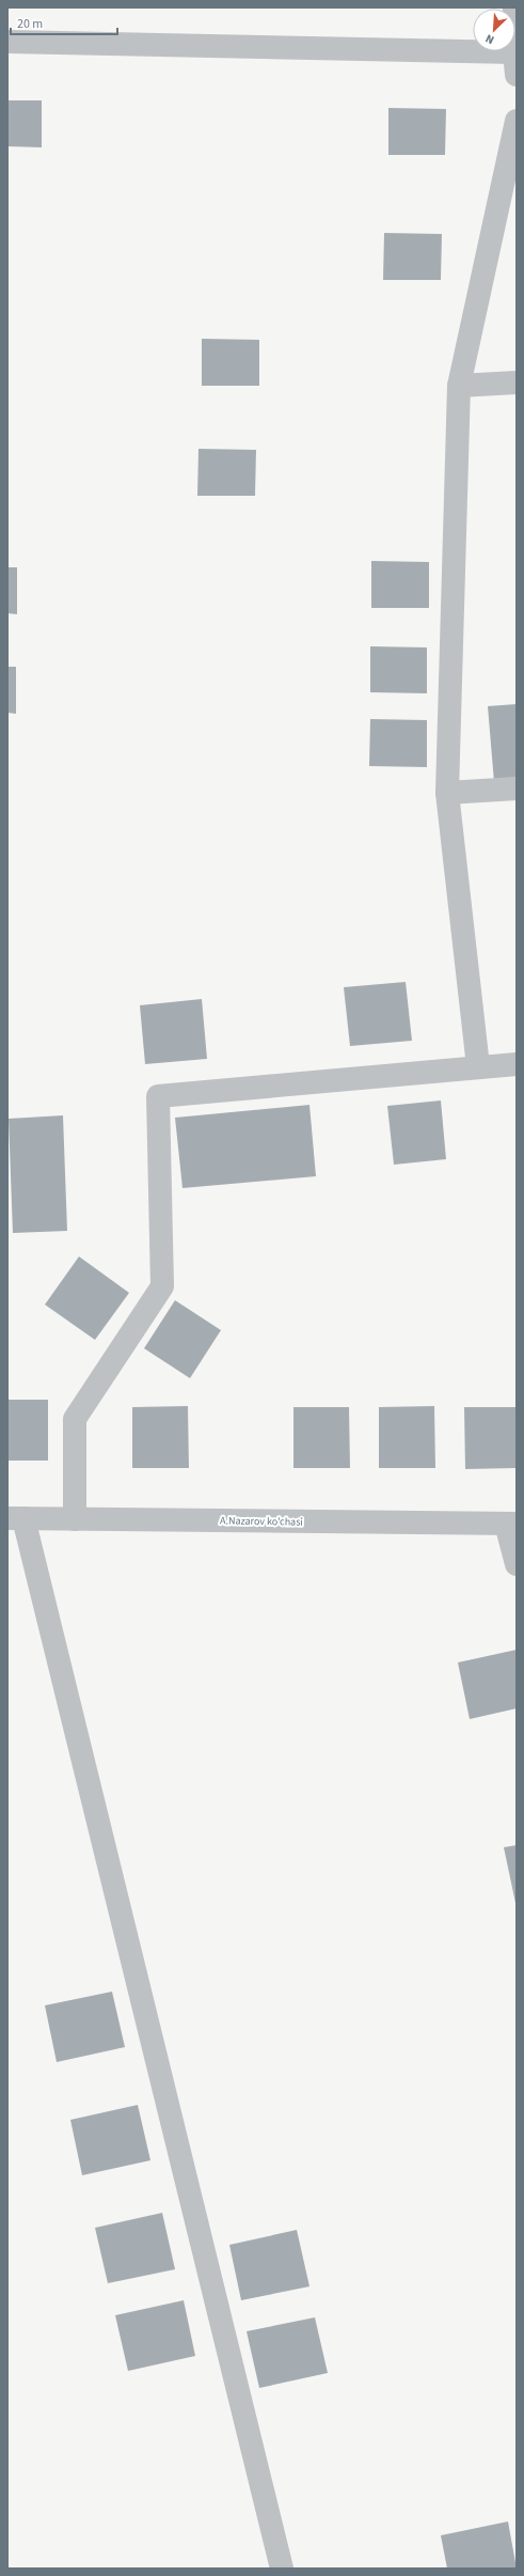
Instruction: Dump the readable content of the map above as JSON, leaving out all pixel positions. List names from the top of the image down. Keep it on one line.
{"streets":{"street":["A.Nazarov ko'chasi"]},"scale_bar":"20 m","north":"bottom left"}
